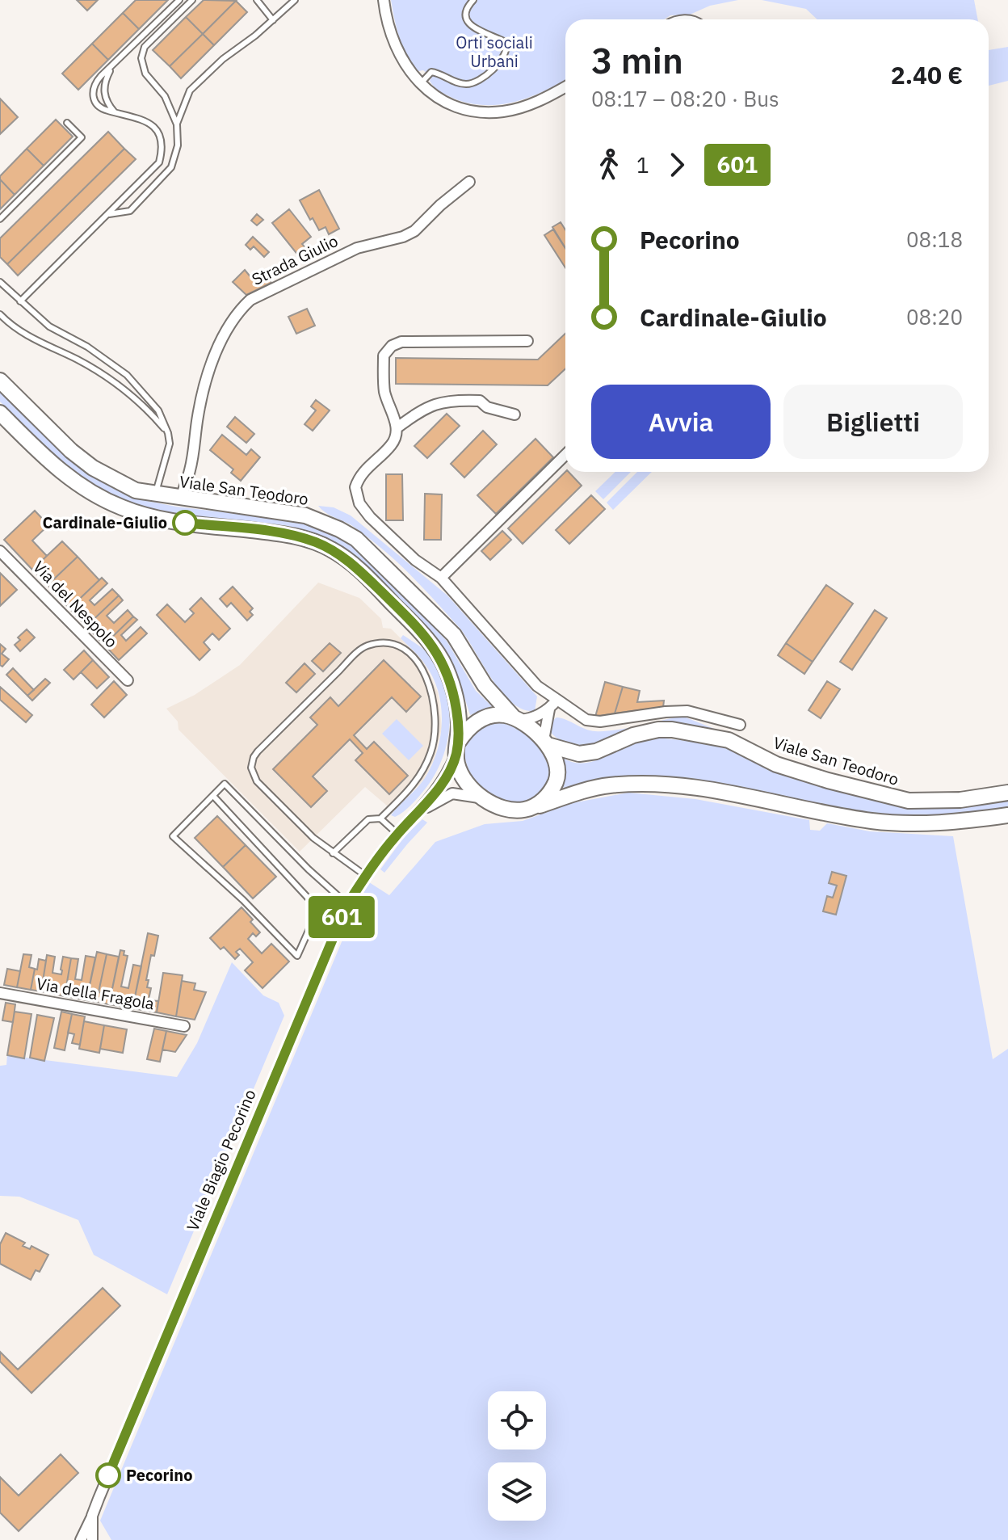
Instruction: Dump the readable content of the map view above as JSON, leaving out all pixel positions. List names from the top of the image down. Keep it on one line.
{"streets":{"main road":["Viale San Teodoro"],"street":["Strada Giulio","Via del Nespolo","Via della Fragola","Viale Biagio Pecorino"]},"crossings":[["Strada Giulio","Viale San Teodoro"]],"parks":["Orti sociali Urbani"],"places":["Cardinale-Giulio","Pecorino"],"lines":["bus line 601"],"page":{"on_map":"601","heading":["3 min","08:17 – 08:20 · Bus","2.40 €"],"legs":["1","601"],"list":[{"name":"Pecorino","value":"08:18"},{"name":"Cardinale-Giulio","value":"08:20"}],"buttons":["Avvia","Biglietti"]}}
